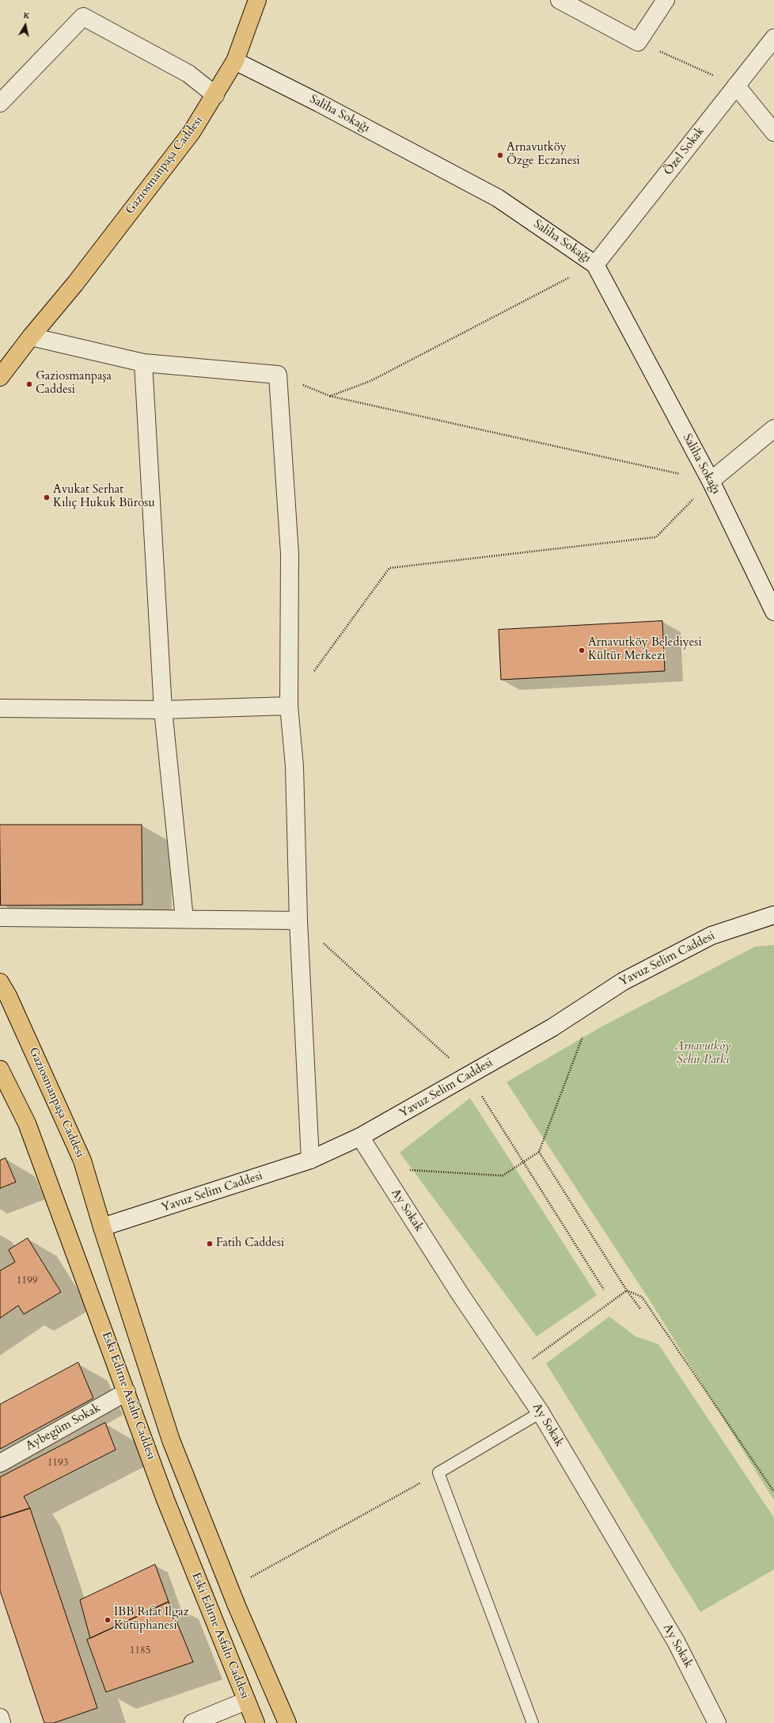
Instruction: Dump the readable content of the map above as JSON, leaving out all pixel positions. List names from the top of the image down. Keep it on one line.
{"streets":{"main road":["Gaziosmanpaşa Caddesi","Eski Edirne Asfaltı Caddesi"],"street":["Saliha Sokağı","Özel Sokak","Yavuz Selim Caddesi","Ay Sokak","Aybegüm Sokak"]},"crossings":[["Saliha Sokağı","Özel Sokak"],["Saliha Sokağı","Gaziosmanpaşa Caddesi"],["Gaziosmanpaşa Caddesi","Yavuz Selim Caddesi"],["Gaziosmanpaşa Caddesi","Eski Edirne Asfaltı Caddesi"],["Yavuz Selim Caddesi","Ay Sokak"],["Yavuz Selim Caddesi","Eski Edirne Asfaltı Caddesi"],["Eski Edirne Asfaltı Caddesi","Aybegüm Sokak"]],"parks":["Arnavutköy Şehir Parkı"],"places":["Arnavutköy Özge Eczanesi","Gaziosmanpaşa Caddesi","Avukat Serhat Kılıç Hukuk Bürosu","Arnavutköy Belediyesi Kültür Merkezi","Fatih Caddesi","İBB Rıfat Ilgaz Kütüphanesi"],"house_numbers":["1199","1193","1185"],"north":"top"}
